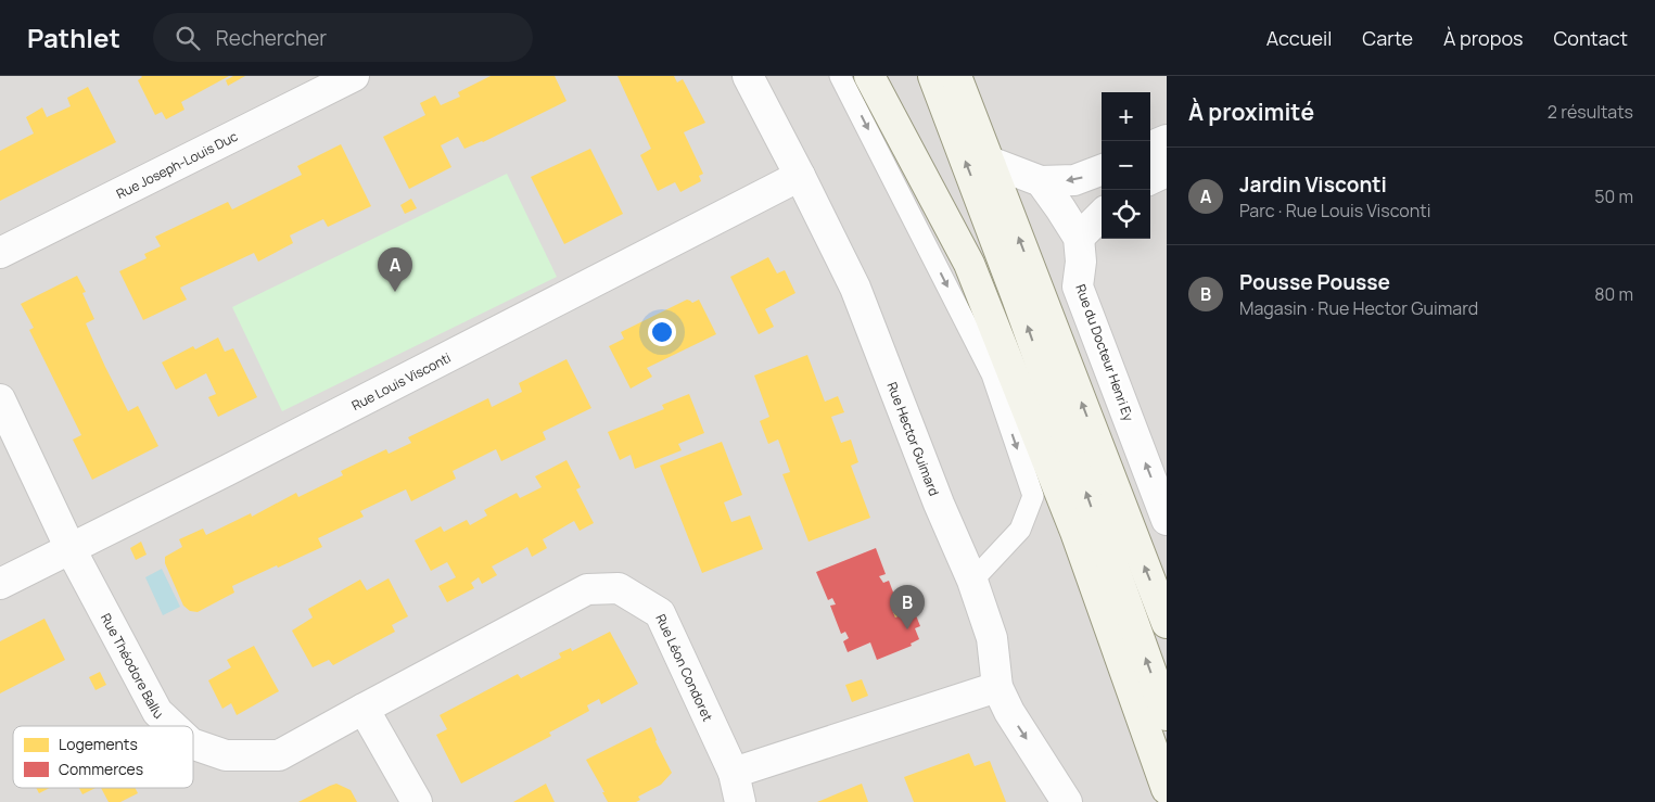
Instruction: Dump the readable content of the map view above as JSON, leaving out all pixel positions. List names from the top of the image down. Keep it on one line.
{"streets":{"street":["Rue Joseph-Louis Duc","Rue du Docteur Henri Ey","Rue Louis Visconti","Rue Hector Guimard","Rue Théodore Ballu","Rue Léon Condoret"]},"crossings":[["Rue Louis Visconti","Rue Hector Guimard"],["Rue Louis Visconti","Rue Théodore Ballu"],["Rue Théodore Ballu","Rue Léon Condoret"]],"one_way":["Rue du Docteur Henri Ey"],"legend":["Logements","Commerces"],"page":{"header":"Pathlet","search":"Rechercher","nav":["Accueil","Carte","À propos","Contact"],"heading":["À proximité","2 résultats"],"map_buttons":["+","−"],"list":[{"mark":"A","name":"Jardin Visconti","note":"Parc · Rue Louis Visconti","value":"50 m"},{"mark":"B","name":"Pousse Pousse","note":"Magasin · Rue Hector Guimard","value":"80 m"}],"pins":["A","B"]}}
